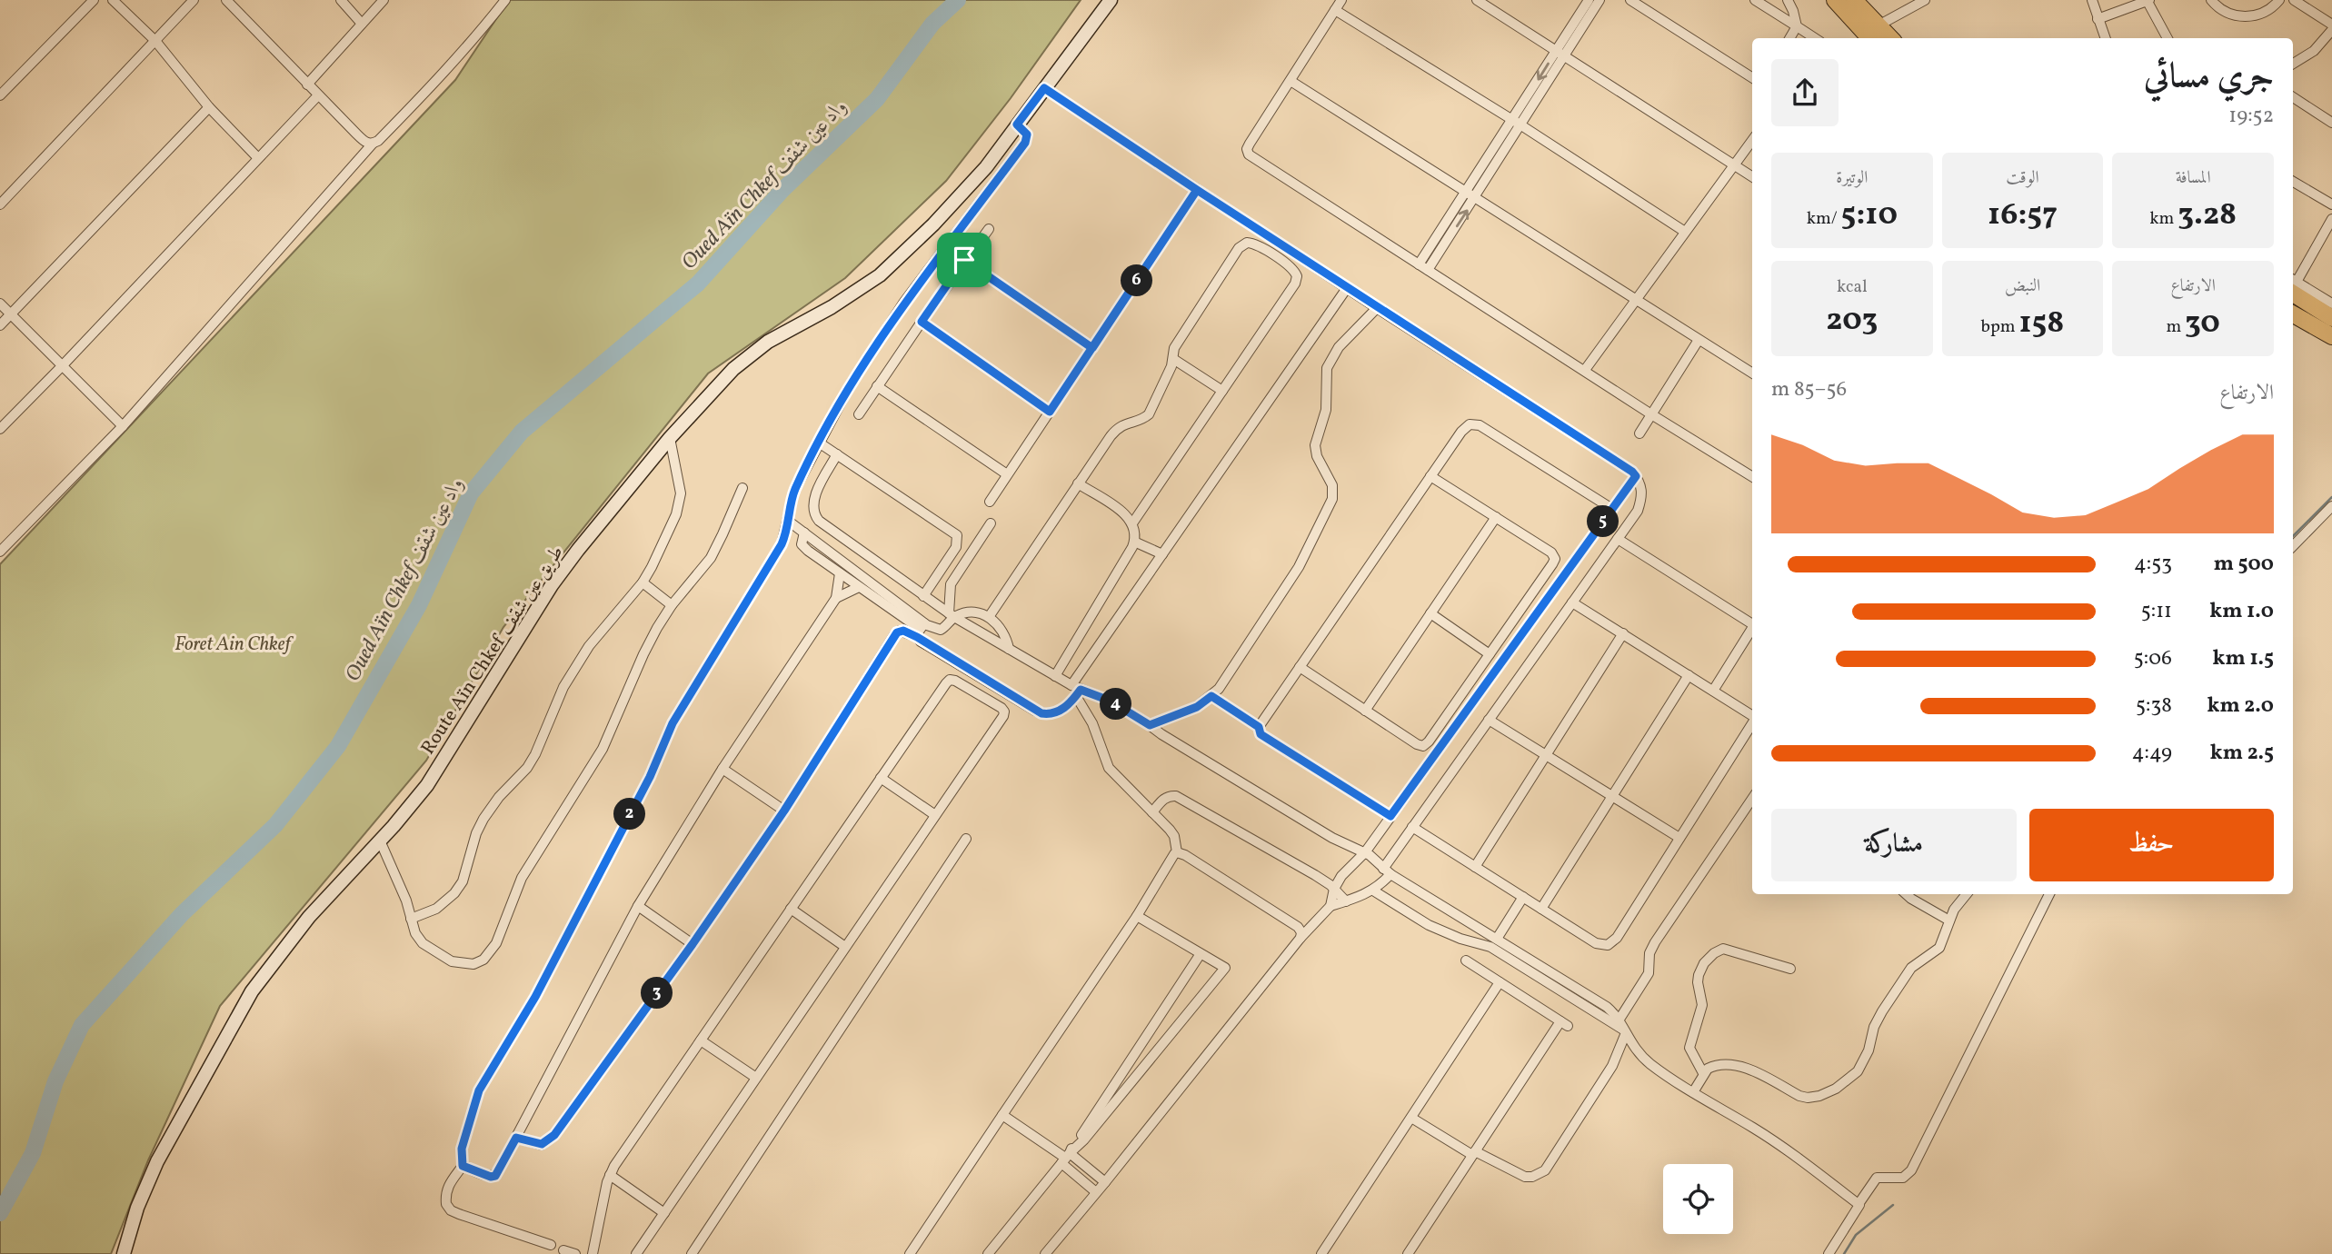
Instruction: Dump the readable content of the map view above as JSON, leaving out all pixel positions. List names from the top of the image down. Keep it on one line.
{"streets":{"street":["Route Aïn Chkef طريق عين شقف"]},"water":["Oued Aïn Chkef واد عين شقف"],"parks":["Foret Ain Chkef"],"page":{"heading":["جري مسائي","19:52"],"stats":[["المسافة","3.28 km"],["الوقت","16:57"],["الوتيرة","5:10 /km"],["الارتفاع","30 m"],["النبض","158 bpm"],["kcal","203"]],"pins":["6","5","4","2","3"],"chart":["الارتفاع","56–85 m"],"list":[{"name":"500 m","note":"4:53"},{"name":"1.0 km","note":"5:11"},{"name":"1.5 km","note":"5:06"},{"name":"2.0 km","note":"5:38"},{"name":"2.5 km","note":"4:49"}],"buttons":["حفظ","مشاركة"]}}
